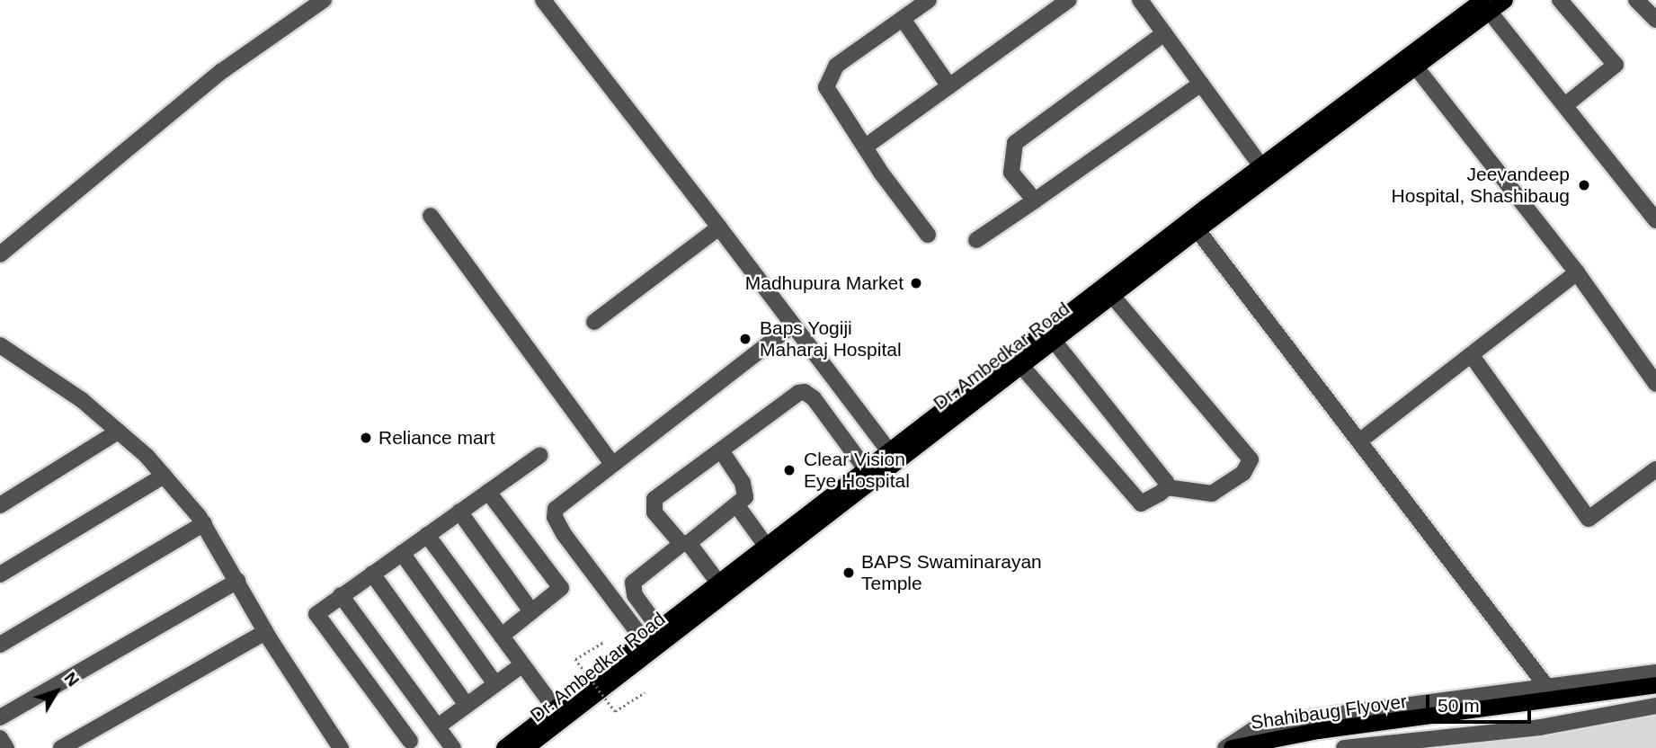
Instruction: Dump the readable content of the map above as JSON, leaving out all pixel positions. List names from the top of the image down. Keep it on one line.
{"streets":{"main road":["Dr. Ambedkar Road","Shahibaug Flyover"]},"places":["Jeevandeep Hospital, Shashibaug","Madhupura Market","Baps Yogiji Maharaj Hospital","Reliance mart","Clear Vision Eye Hospital","BAPS Swaminarayan Temple"],"scale_bar":"50 m","north":"top right"}
